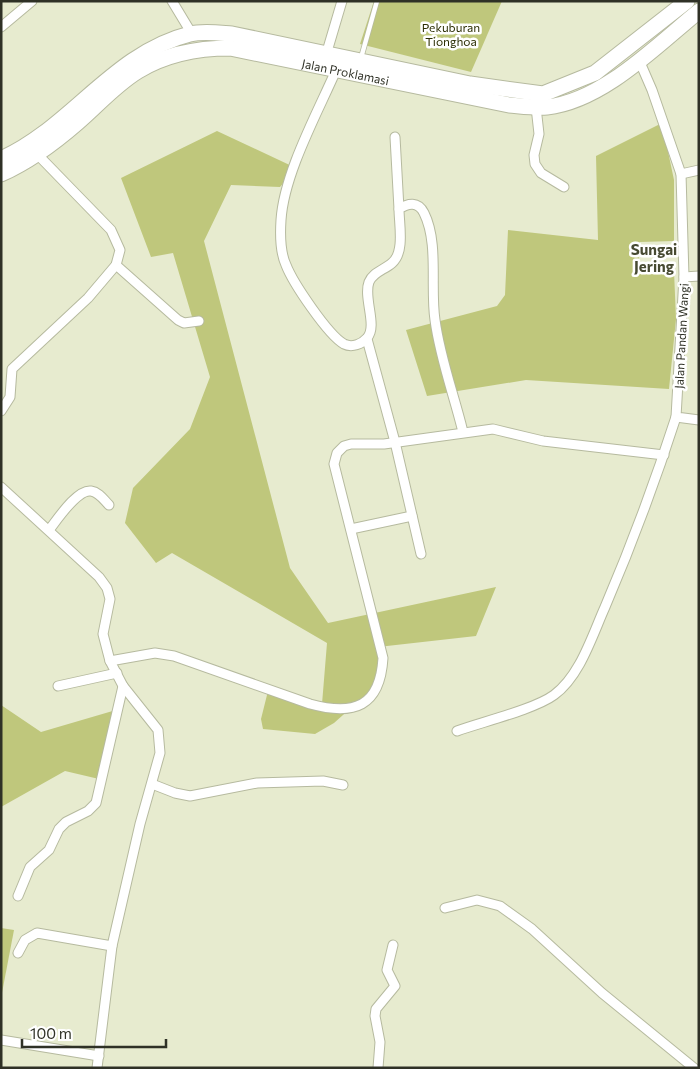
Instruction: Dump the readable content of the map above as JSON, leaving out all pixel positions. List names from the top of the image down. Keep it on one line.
{"streets":{"highway":["Jalan Proklamasi"],"street":["Jalan Pandan Wangi"]},"crossings":[["Jalan Proklamasi","Jalan Pandan Wangi"]],"districts":["Sungai Jering"],"parks":["Pekuburan Tionghoa"],"scale_bar":"100 m"}
